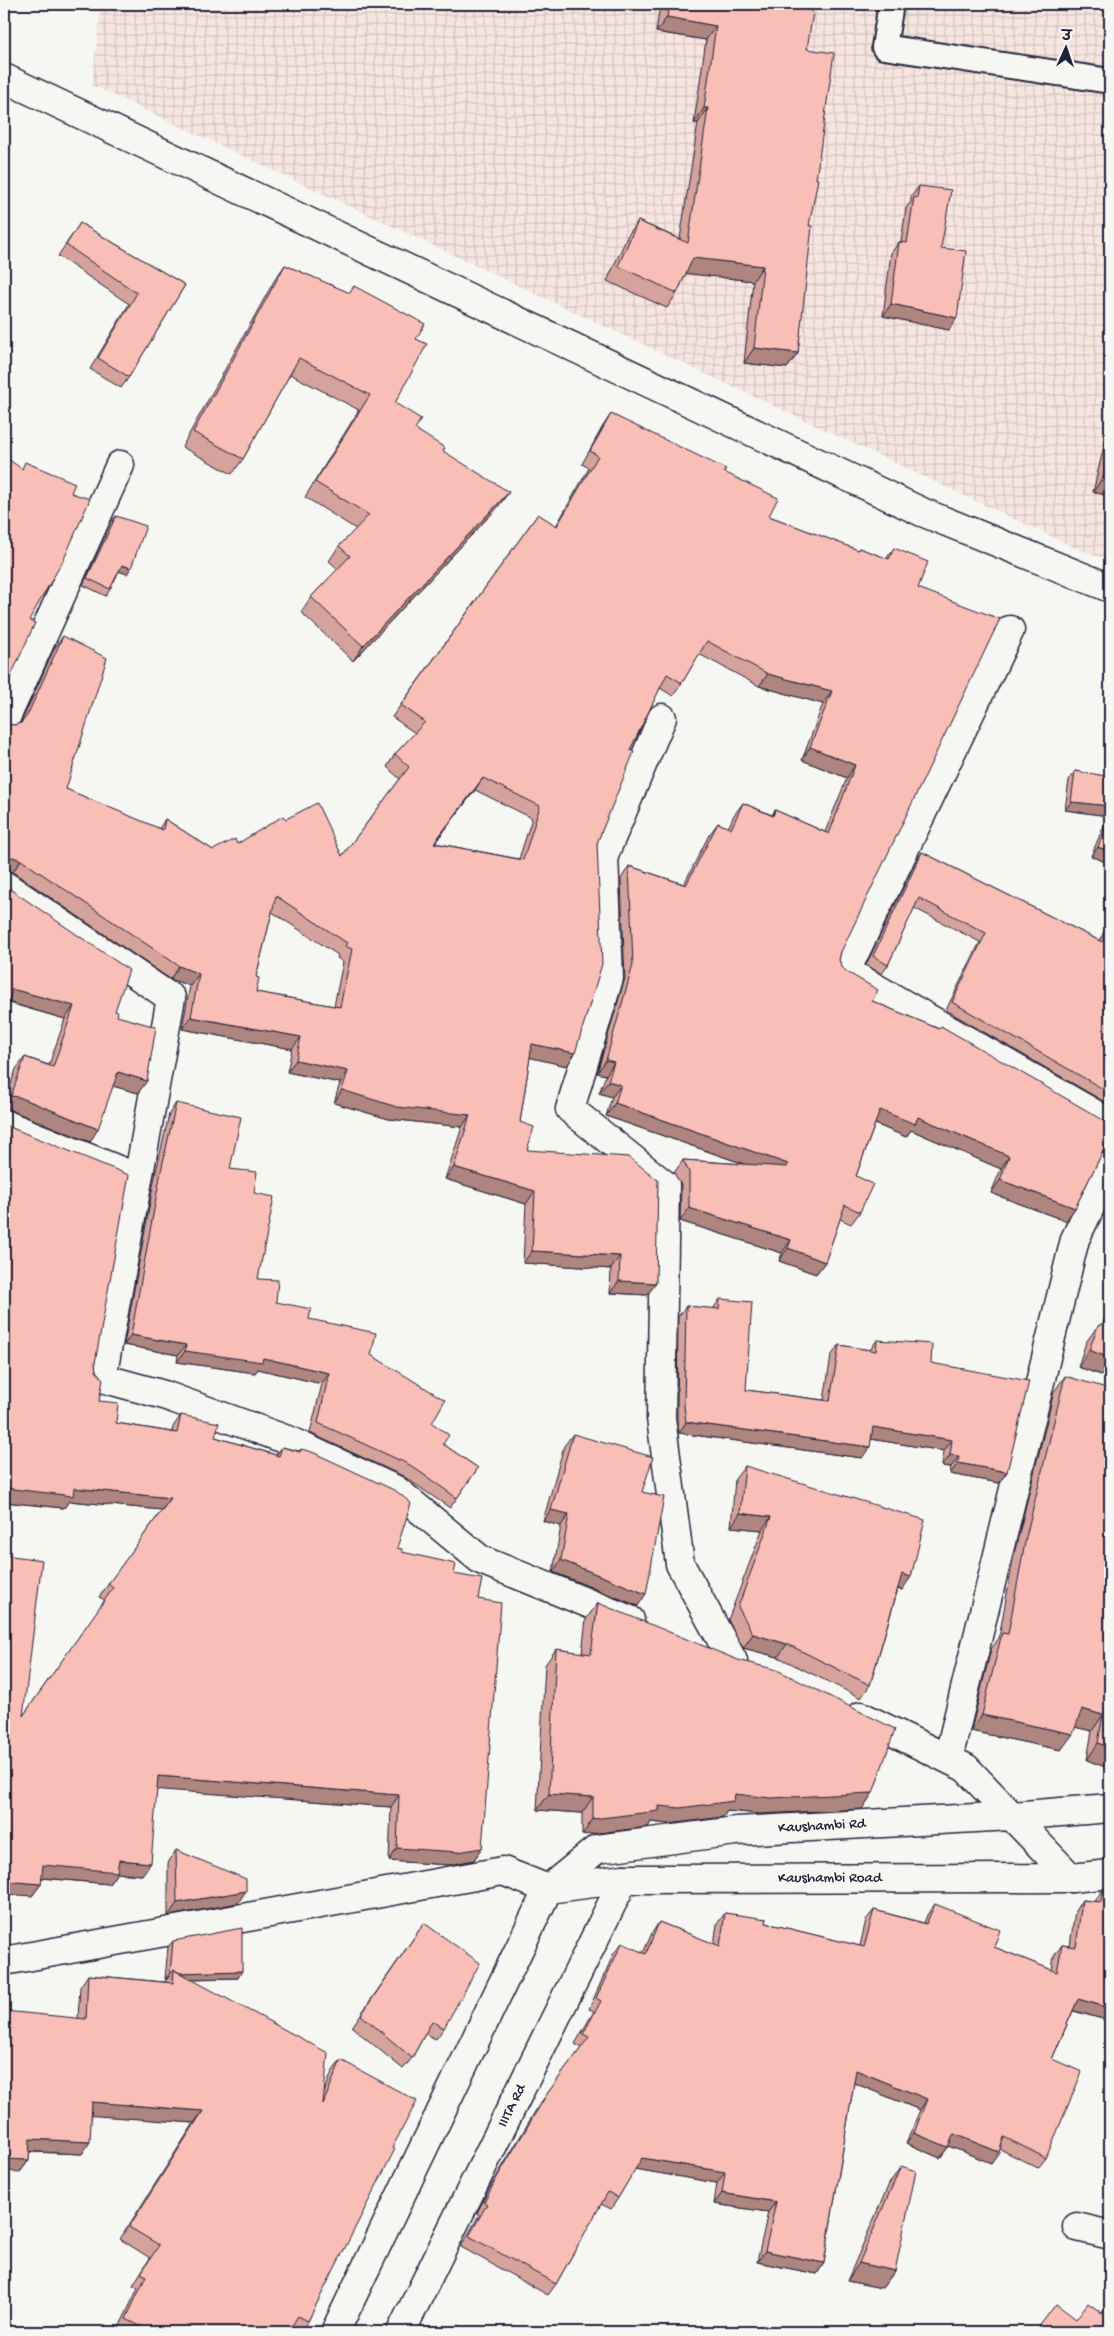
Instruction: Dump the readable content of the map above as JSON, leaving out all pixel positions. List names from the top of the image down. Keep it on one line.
{"streets":{"street":["Kaushambi Rd","Kaushambi Road","IIITA Rd"]},"crossings":[["Kaushambi Rd","Kaushambi Road"],["Kaushambi Road","IIITA Rd"]],"north":"top"}
